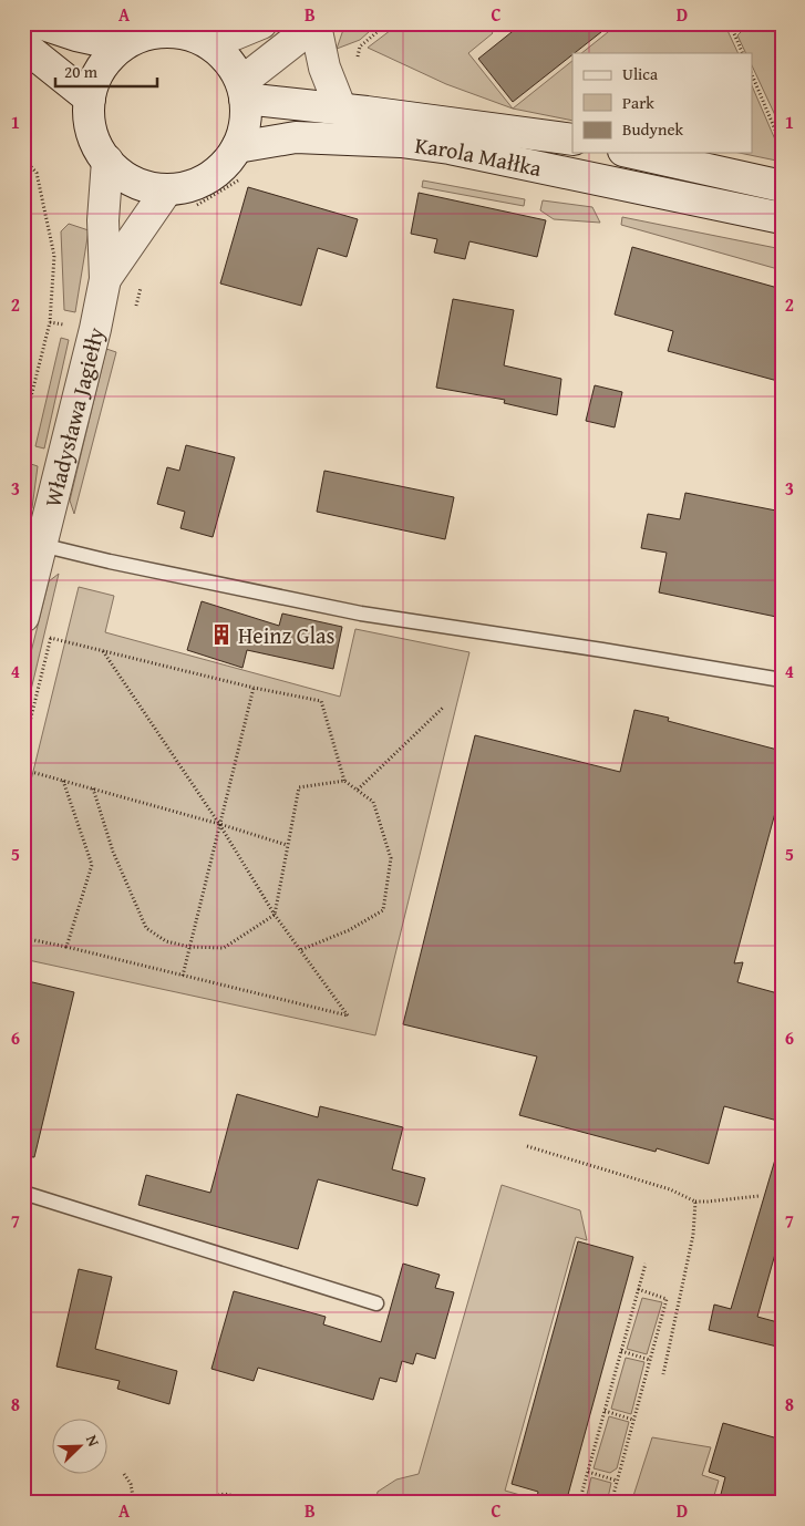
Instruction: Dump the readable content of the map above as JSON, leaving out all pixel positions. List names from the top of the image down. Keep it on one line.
{"streets":{"main road":["Karola Małłka","Władysława Jagiełły"]},"crossings":[["Karola Małłka","Władysława Jagiełły"]],"places":{"building":["Heinz Glas"]},"legend":["Ulica","Park","Budynek"],"scale_bar":"20 m","north":"top right","grid":{"columns":["A","B","C","D"],"rows":["1","2","3","4","5","6","7","8"]}}
